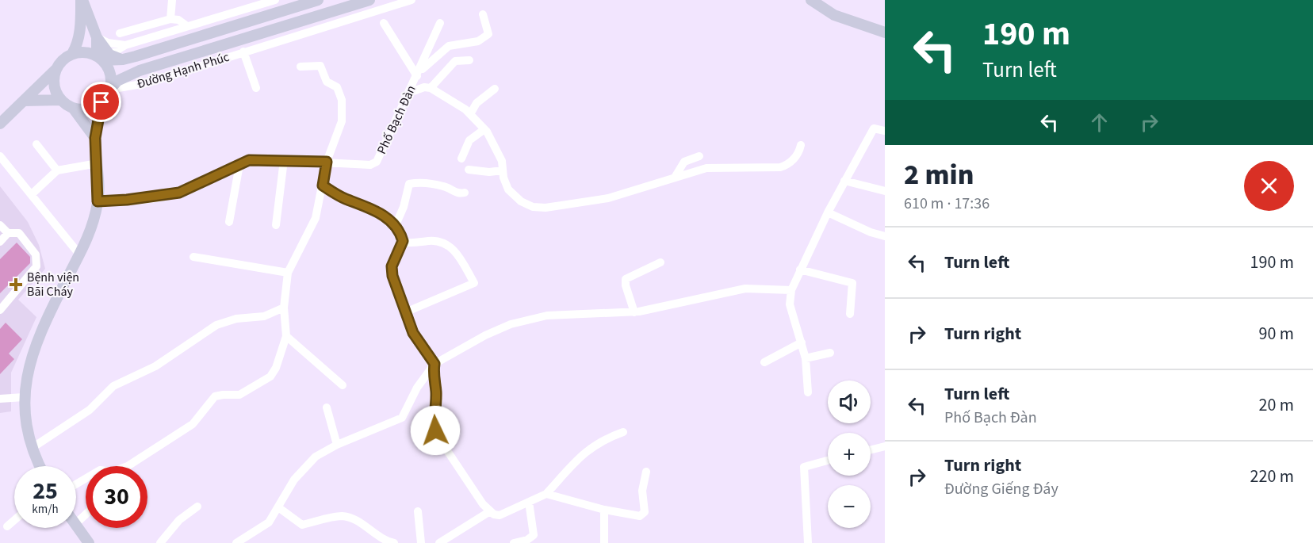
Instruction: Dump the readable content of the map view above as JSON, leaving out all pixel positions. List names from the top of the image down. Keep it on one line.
{"streets":{"main road":["Đường Hạnh Phúc"],"street":["Phố Bạch Đàn"]},"places":{"health":["Bệnh viện Bãi Cháy"]},"page":{"turn":["190 m","Turn left"],"heading":["2 min","610 m · 17:36"],"list":[{"name":"Turn left","value":"190 m"},{"name":"Turn right","value":"90 m"},{"name":"Turn left","note":"Phố Bạch Đàn","value":"20 m"},{"name":"Turn right","note":"Đường Giếng Đáy","value":"220 m"}],"map_buttons":["+","−"],"speed":"25 km/h","limit":"30"}}
